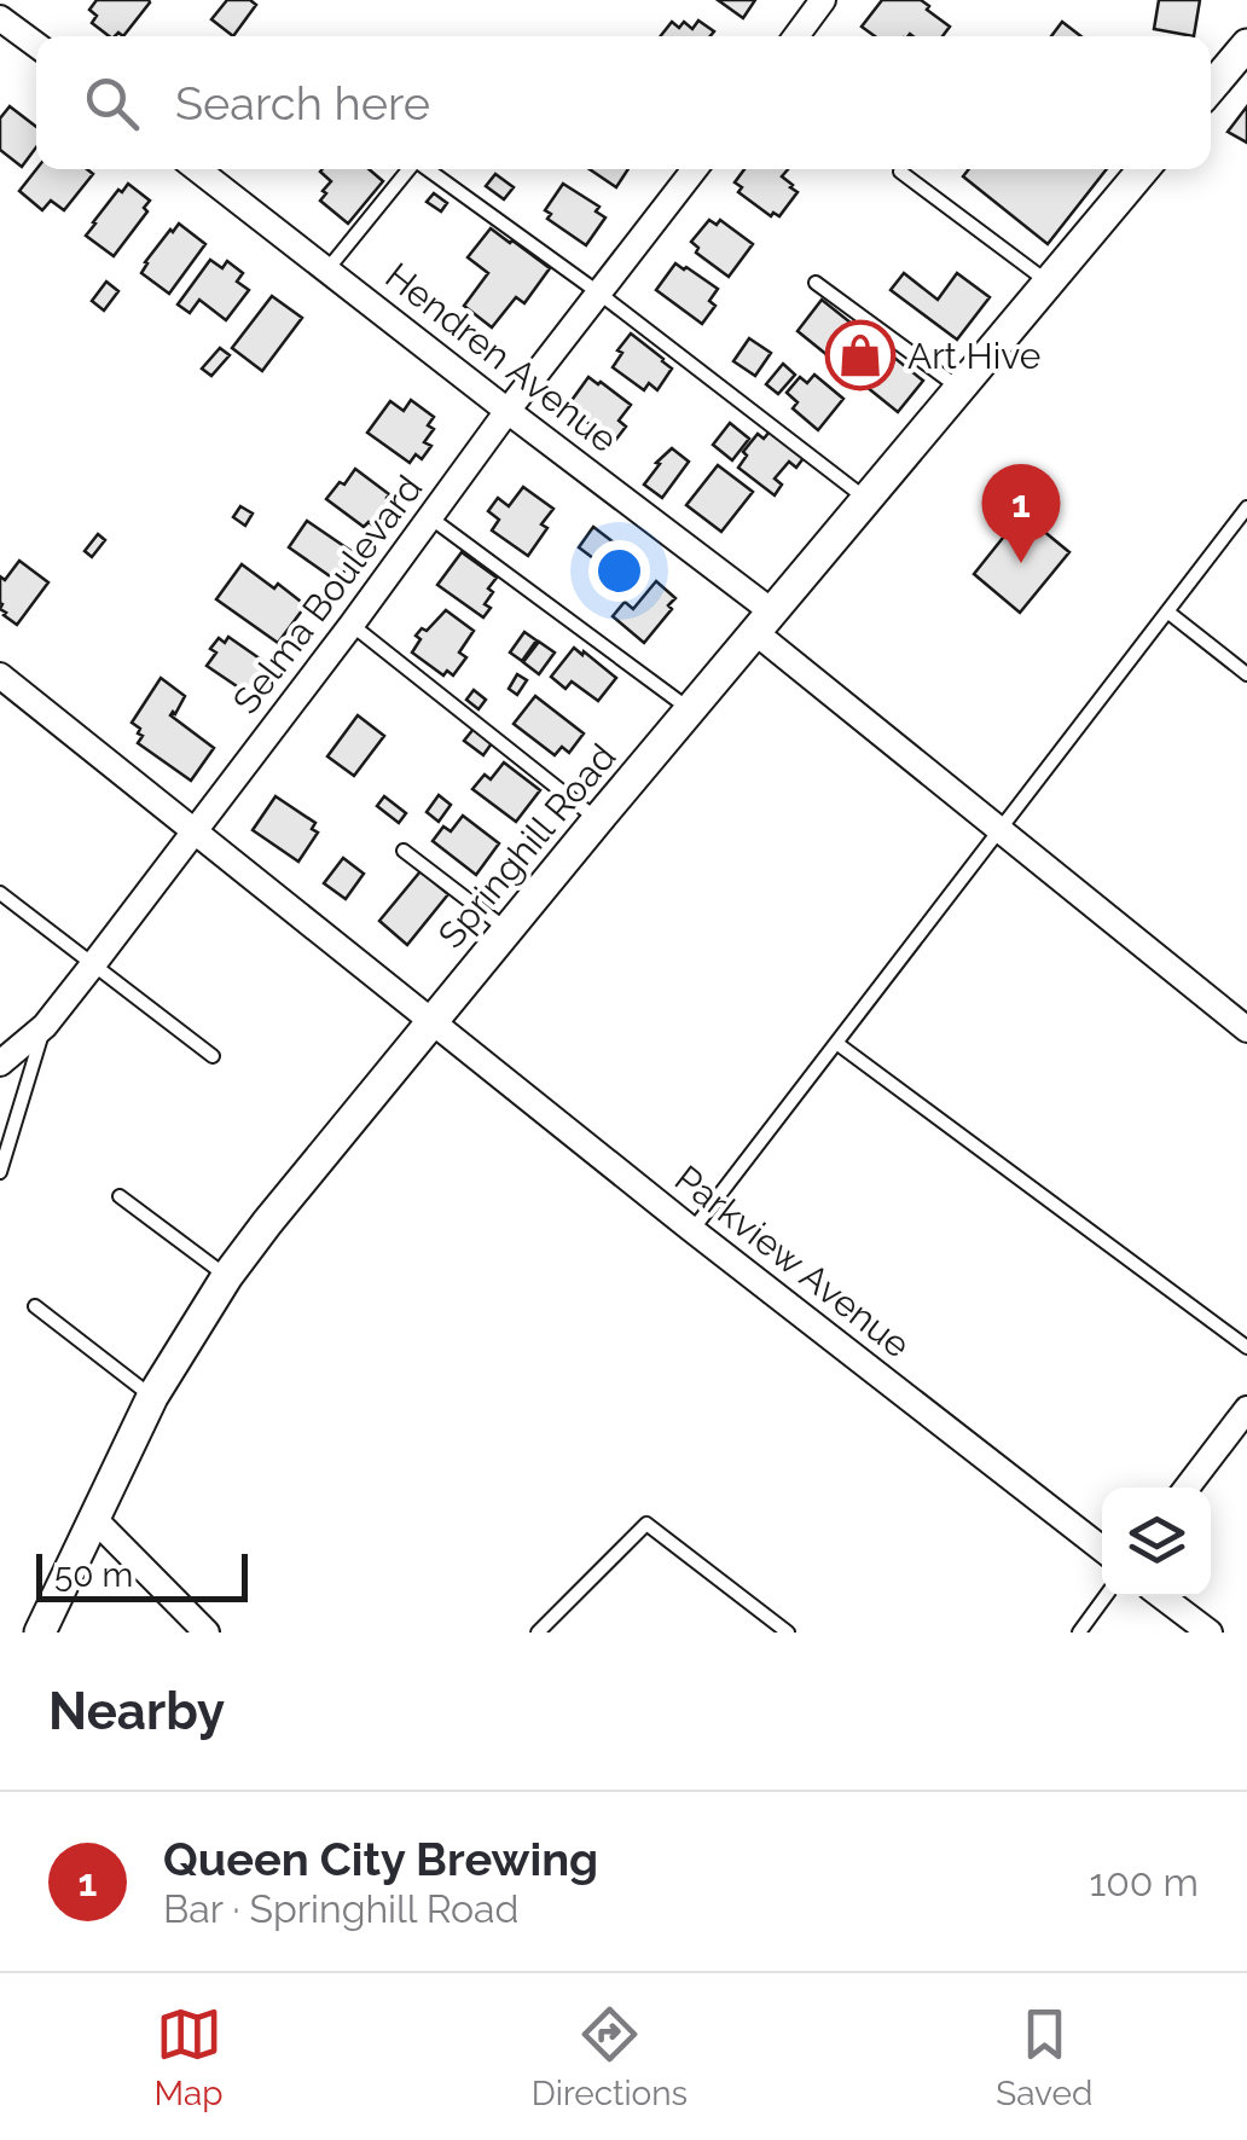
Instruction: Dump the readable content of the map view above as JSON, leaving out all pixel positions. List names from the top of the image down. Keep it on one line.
{"streets":{"street":["Hendren Avenue","Selma Boulevard","Springhill Road","Parkview Avenue"]},"crossings":[["Hendren Avenue","Selma Boulevard"],["Hendren Avenue","Springhill Road"],["Selma Boulevard","Parkview Avenue"],["Springhill Road","Parkview Avenue"]],"places":{"shop":["Art Hive"]},"scale_bar":"50 m","page":{"search":"Search here","pins":"1","scale":"50 m","heading":"Nearby","list":[{"mark":"1","name":"Queen City Brewing","note":"Bar · Springhill Road","value":"100 m"}],"nav":["Map","Directions","Saved"]}}
